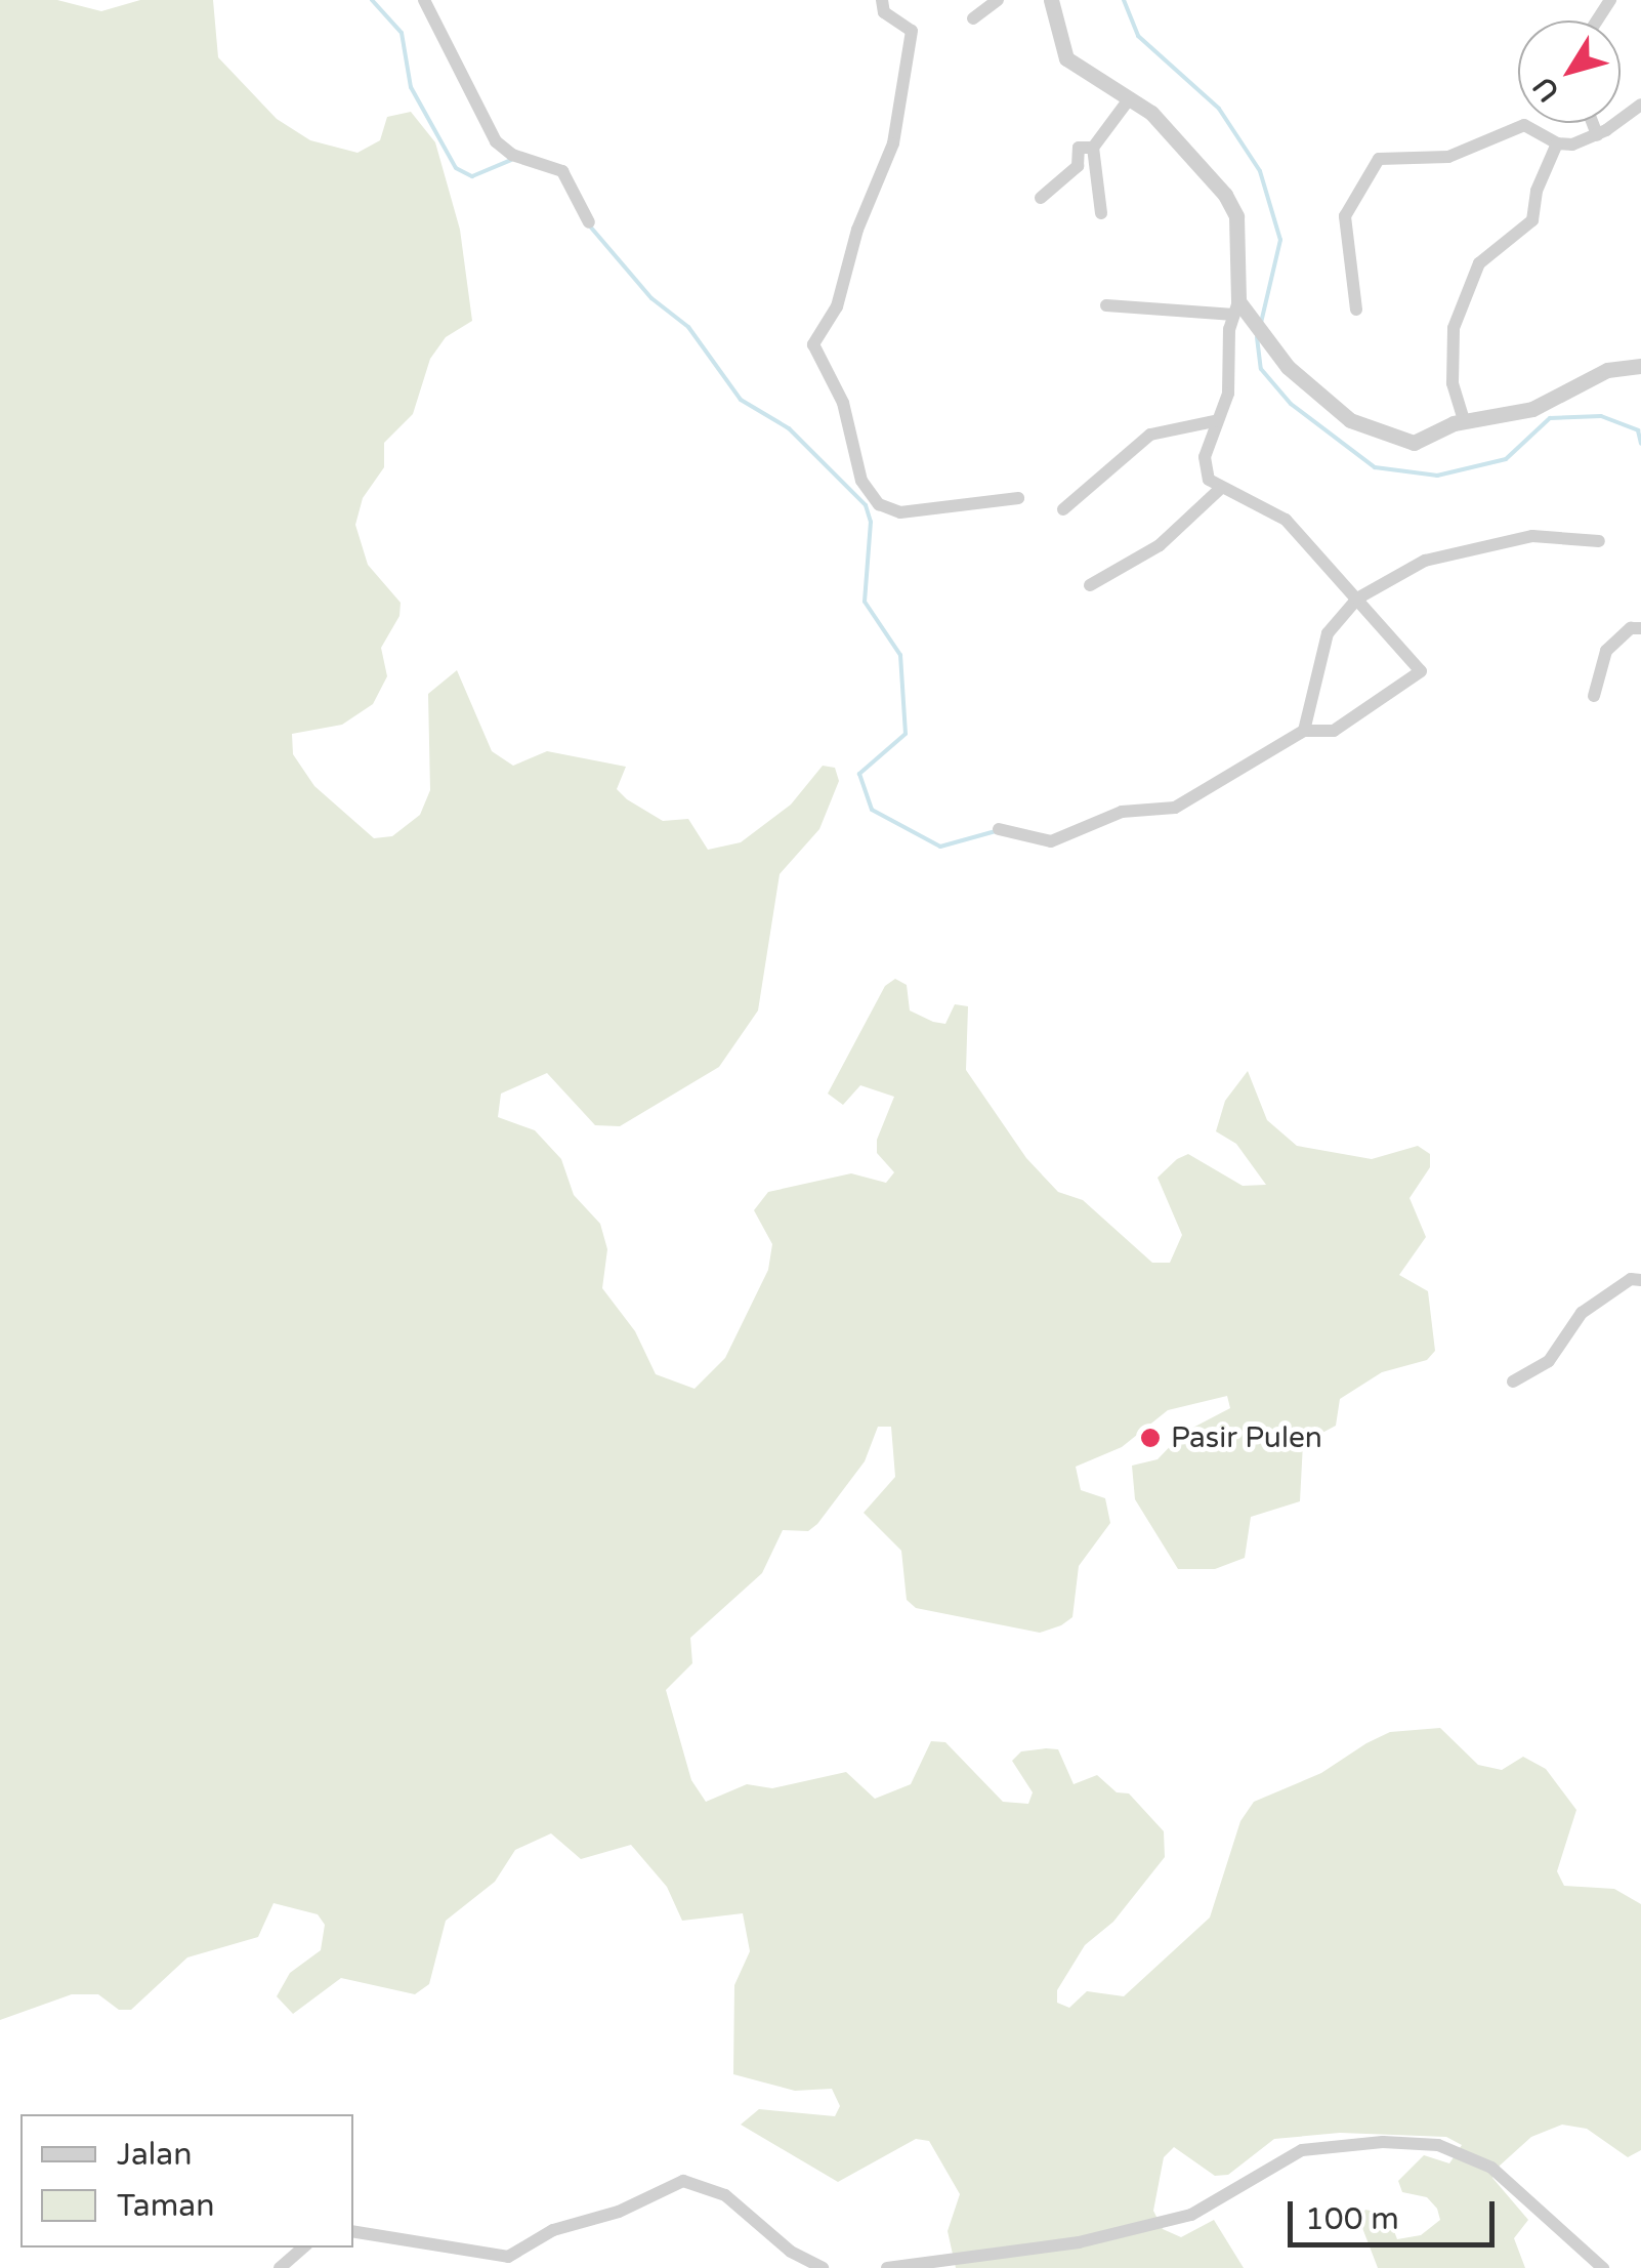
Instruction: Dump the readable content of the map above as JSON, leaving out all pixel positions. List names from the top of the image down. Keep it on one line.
{"places":["Pasir Pulen"],"legend":["Jalan","Taman"],"scale_bar":"100 m","north":"bottom left"}
